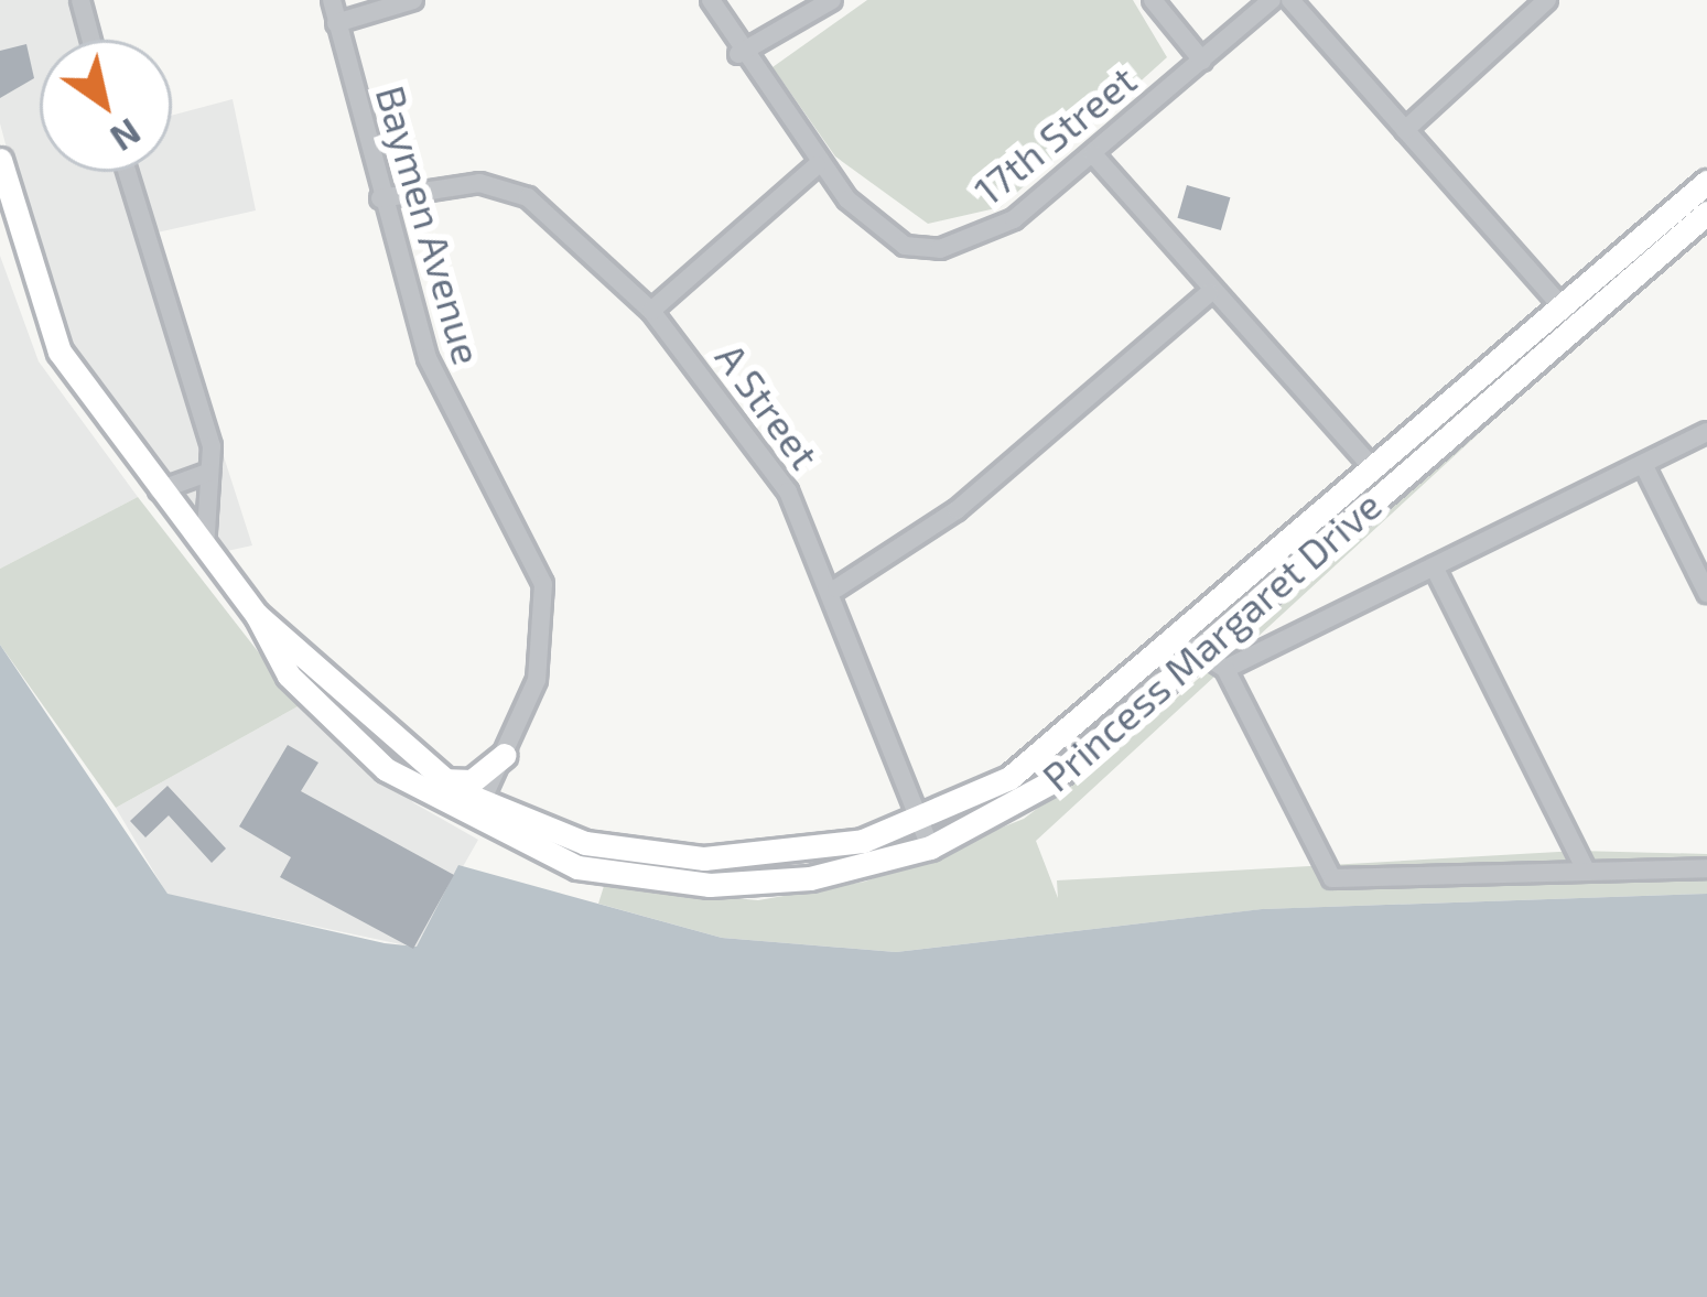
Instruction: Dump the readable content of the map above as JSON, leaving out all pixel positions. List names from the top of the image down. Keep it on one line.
{"streets":{"main road":["Princess Margaret Drive"],"street":["17th Street","Baymen Avenue","A Street"]},"crossings":[["Baymen Avenue","A Street"],["Baymen Avenue","Princess Margaret Drive"],["A Street","Princess Margaret Drive"]],"north":"bottom right"}
